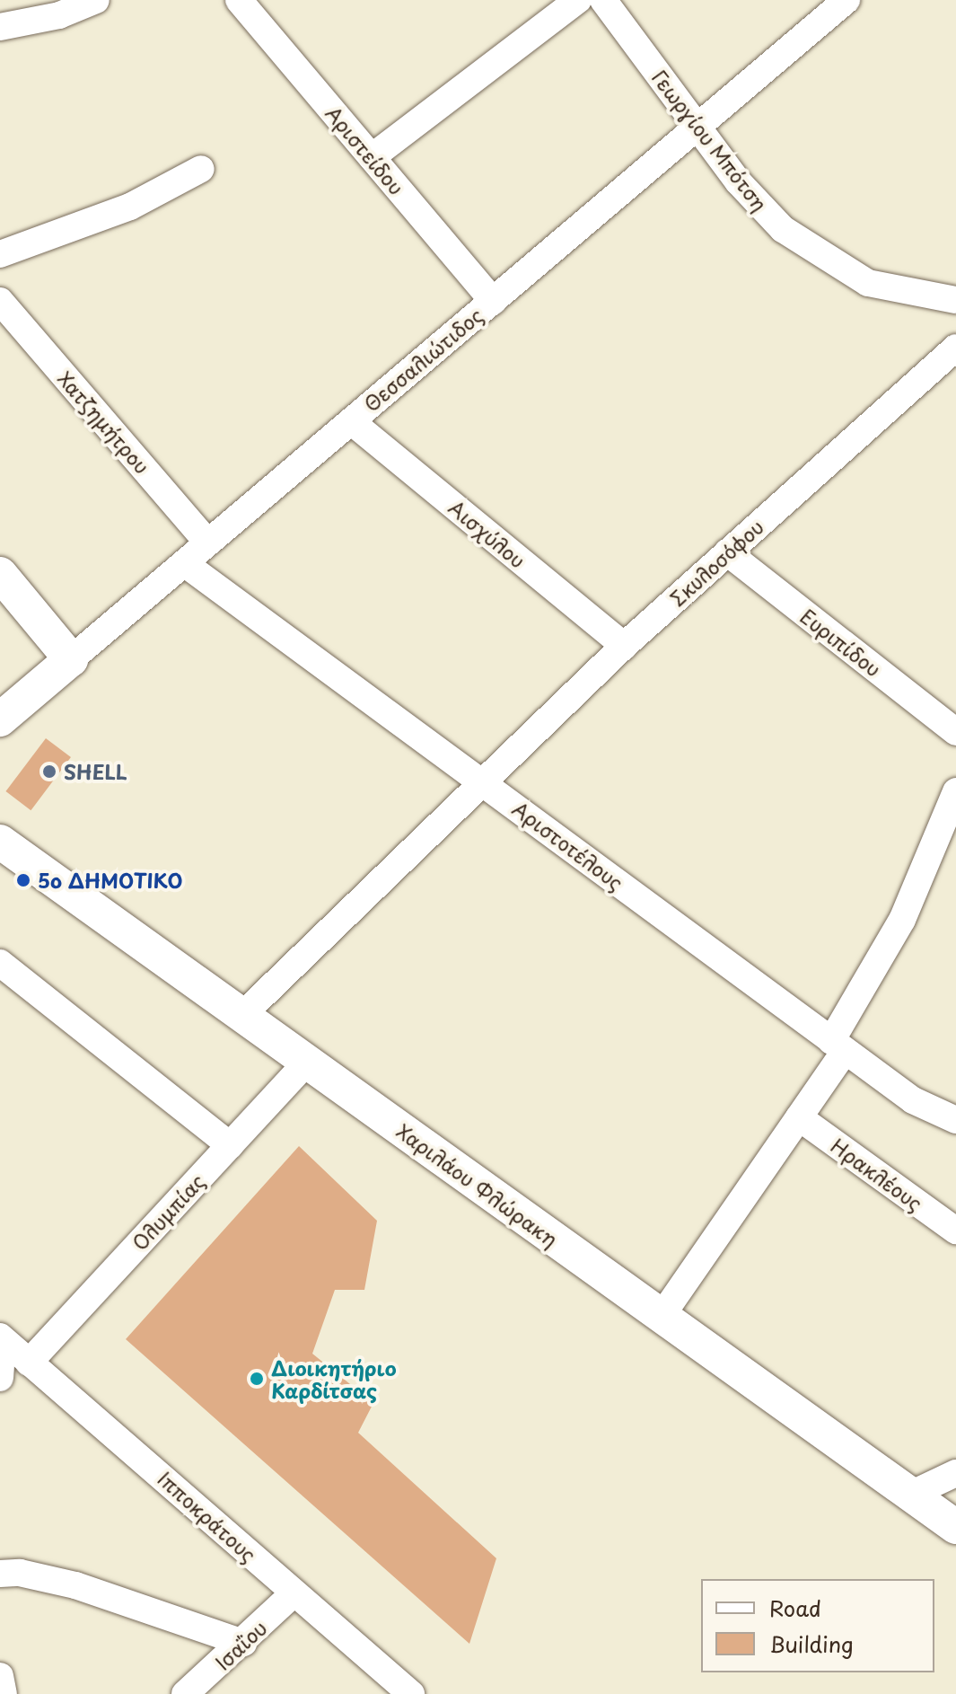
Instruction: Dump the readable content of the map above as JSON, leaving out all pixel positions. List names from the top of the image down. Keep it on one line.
{"streets":{"main road":["Θεσσαλιώτιδος","Χαριλάου Φλώρακη"],"street":["Γεωργίου Μπότση","Αριστείδου","Χατζημήτρου","Αισχύλου","Σκυλοσόφου","Ευριπίδου","Αριστοτέλους","Ηρακλέους","Ολυμπίας","Ιπποκράτους","Ισαΐου"]},"crossings":[["Γεωργίου Μπότση","Θεσσαλιώτιδος"],["Αριστείδου","Θεσσαλιώτιδος"],["Θεσσαλιώτιδος","Χατζημήτρου"],["Θεσσαλιώτιδος","Αισχύλου"],["Θεσσαλιώτιδος","Αριστοτέλους"],["Αισχύλου","Σκυλοσόφου"],["Σκυλοσόφου","Ευριπίδου"],["Σκυλοσόφου","Αριστοτέλους"],["Σκυλοσόφου","Χαριλάου Φλώρακη"],["Χαριλάου Φλώρακη","Ολυμπίας"],["Ολυμπίας","Ιπποκράτους"],["Ιπποκράτους","Ισαΐου"]],"places":["SHELL","5ο ΔΗΜΟΤΙΚΟ","Διοικητήριο Καρδίτσας"],"legend":["Road","Building"]}
